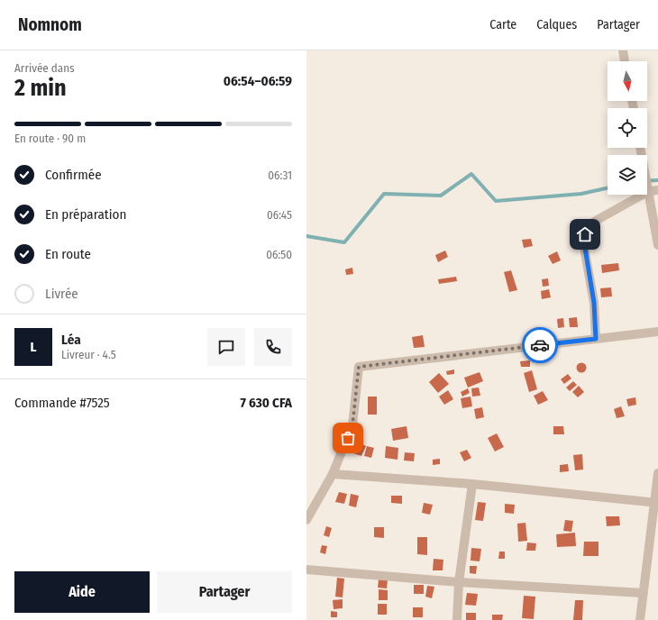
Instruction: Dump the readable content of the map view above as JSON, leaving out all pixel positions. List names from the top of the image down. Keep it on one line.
{"north":"bottom","page":{"header":"Nomnom","nav":["Carte","Calques","Partager"],"heading":["2 min","Arrivée dans","06:54–06:59"],"panel":["Léa","Livreur · 4.5","Commande #7525","7 630 CFA"],"bar":"En route · 90 m","list":[["Confirmée","06:31"],["En préparation","06:45"],["En route","06:50"],"Livrée"],"round":"L","buttons":["Aide","Partager"]}}
